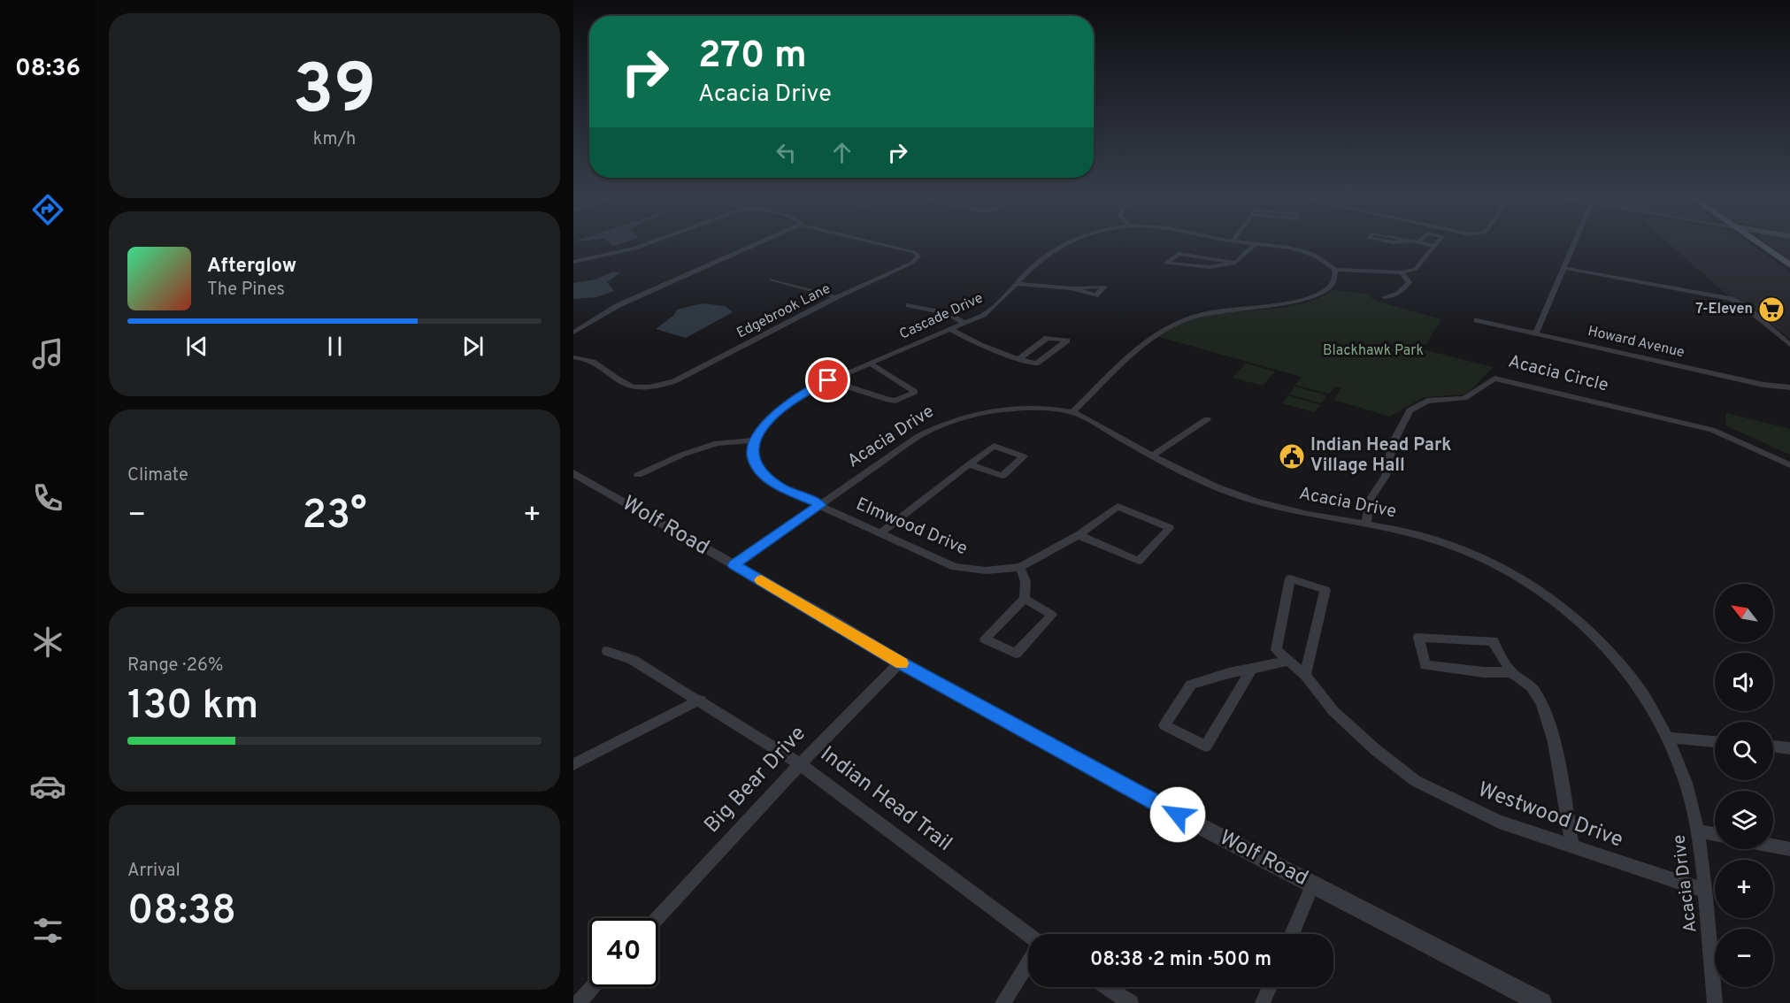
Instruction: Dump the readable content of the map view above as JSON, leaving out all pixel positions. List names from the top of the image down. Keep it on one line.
{"streets":{"street":["Edgebrook Lane","Cascade Drive","Howard Avenue","Acacia Circle","Acacia Drive","Wolf Road","Elmwood Drive","Big Bear Drive","Indian Head Trail","Westwood Drive"]},"crossings":[["Acacia Circle","Acacia Drive"],["Acacia Drive","Wolf Road"],["Acacia Drive","Elmwood Drive"],["Acacia Drive","Westwood Drive"],["Wolf Road","Big Bear Drive"],["Big Bear Drive","Indian Head Trail"]],"parks":["Blackhawk Park"],"places":{"supermarket":["7-Eleven"],"public building":["Indian Head Park Village Hall"]},"north":"top left","page":{"tabs":"08:36","tile":[["39","km/h"],"Climate",["Range · 26%","130 km"],["Arrival","08:38"]],"turn":["270 m","Acacia Drive"],"song":["Afterglow","The Pines"],"heat":["−","23°","+"],"map_buttons":["+","−"],"limit":"40","trip":"08:38 · 2 min · 500 m"}}
